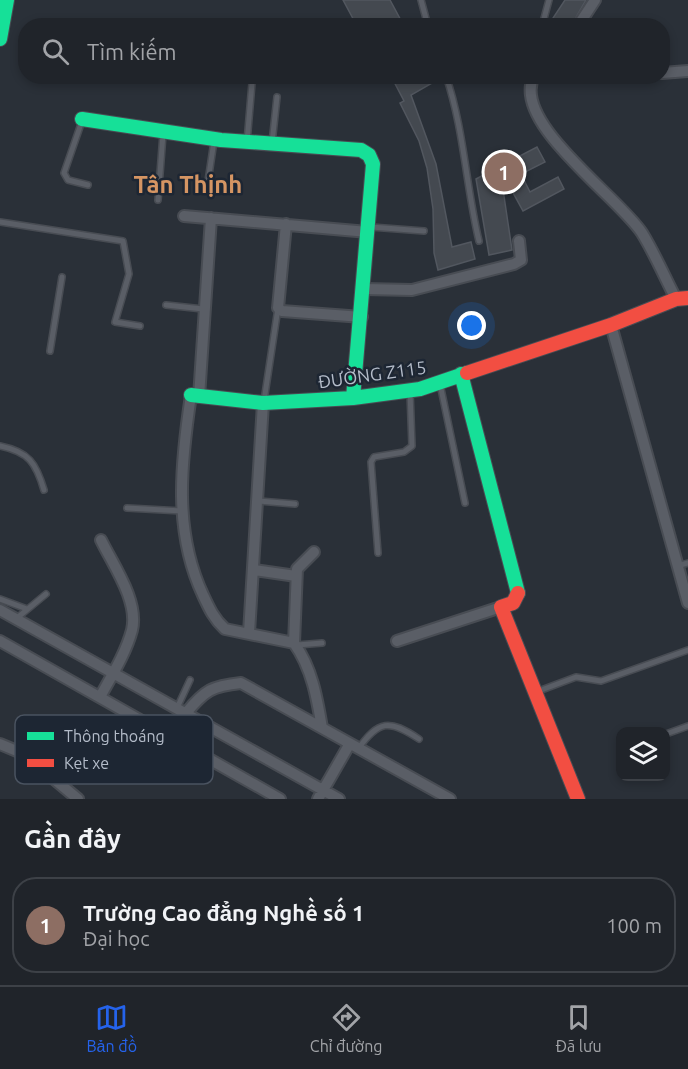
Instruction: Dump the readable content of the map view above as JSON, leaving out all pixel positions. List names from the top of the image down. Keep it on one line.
{"streets":{"street":["ĐƯỜNG Z115"]},"districts":["Tân Thịnh"],"legend":["Thông thoáng","Kẹt xe"],"page":{"search":"Tìm kiếm","pins":"1","heading":"Gần đây","list":[{"mark":"1","name":"Trường Cao đẳng Nghề số 1","note":"Đại học","value":"100 m"}],"nav":["Bản đồ","Chỉ đường","Đã lưu"]}}
